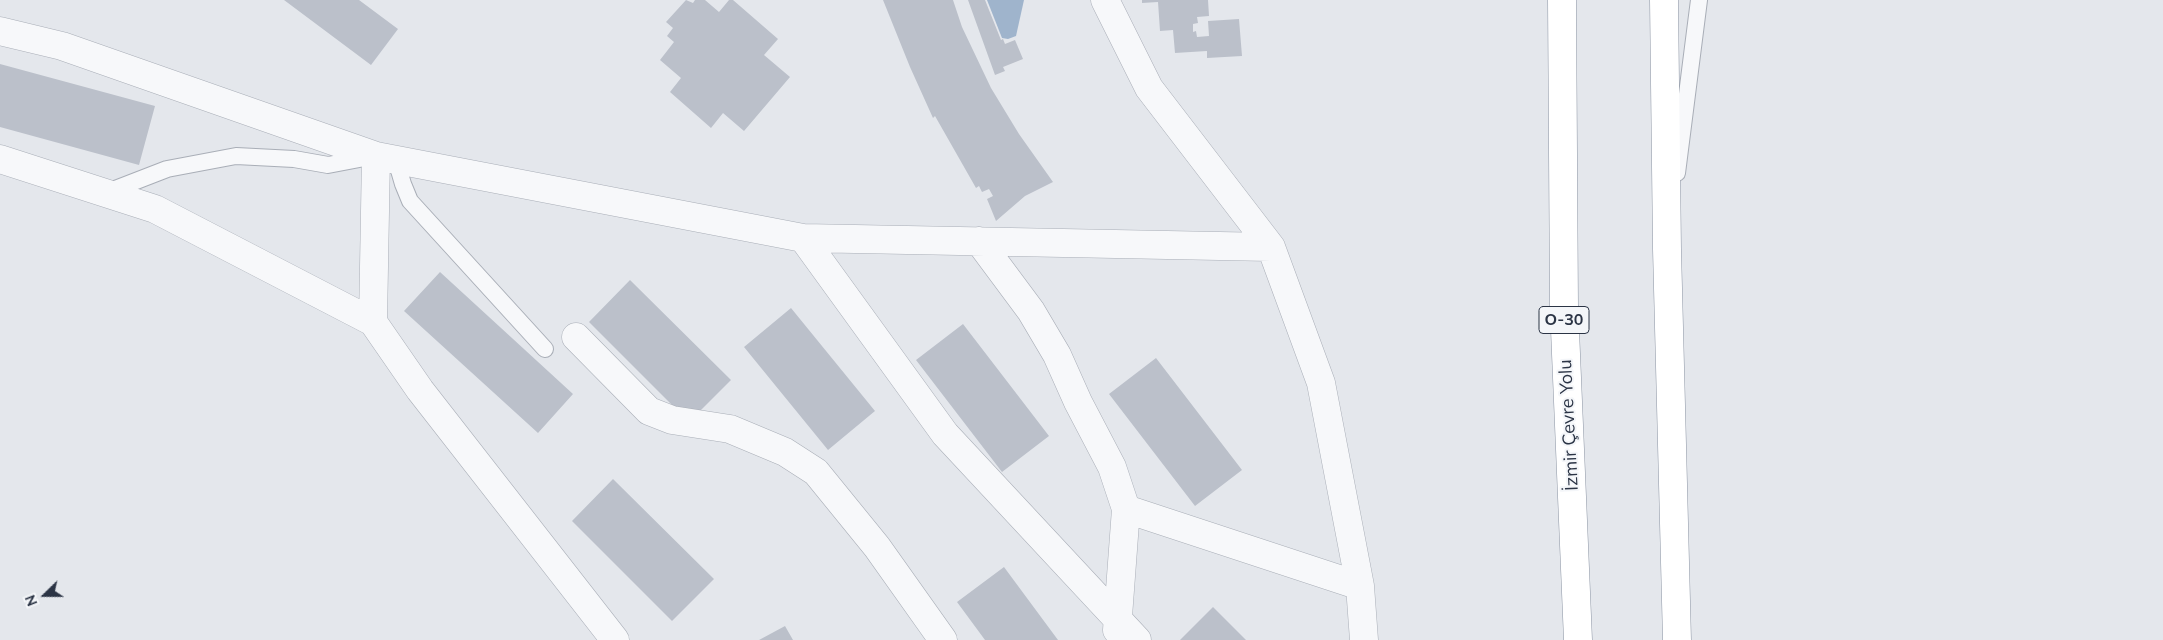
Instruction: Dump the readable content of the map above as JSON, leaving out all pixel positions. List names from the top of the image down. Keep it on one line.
{"streets":{"highway":["O-30","İzmir Çevre Yolu"]},"north":"left"}
